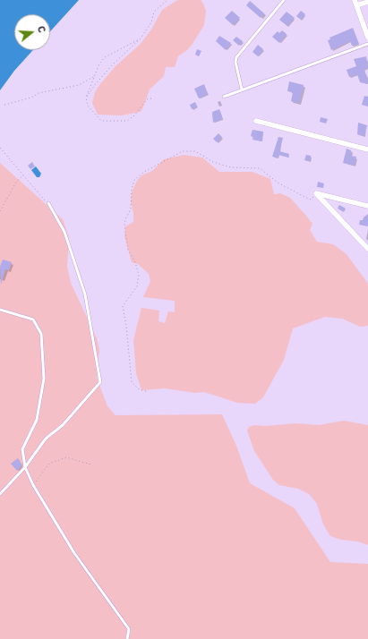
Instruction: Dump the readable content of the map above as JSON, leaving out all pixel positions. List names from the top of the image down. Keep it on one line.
{"north":"right"}
